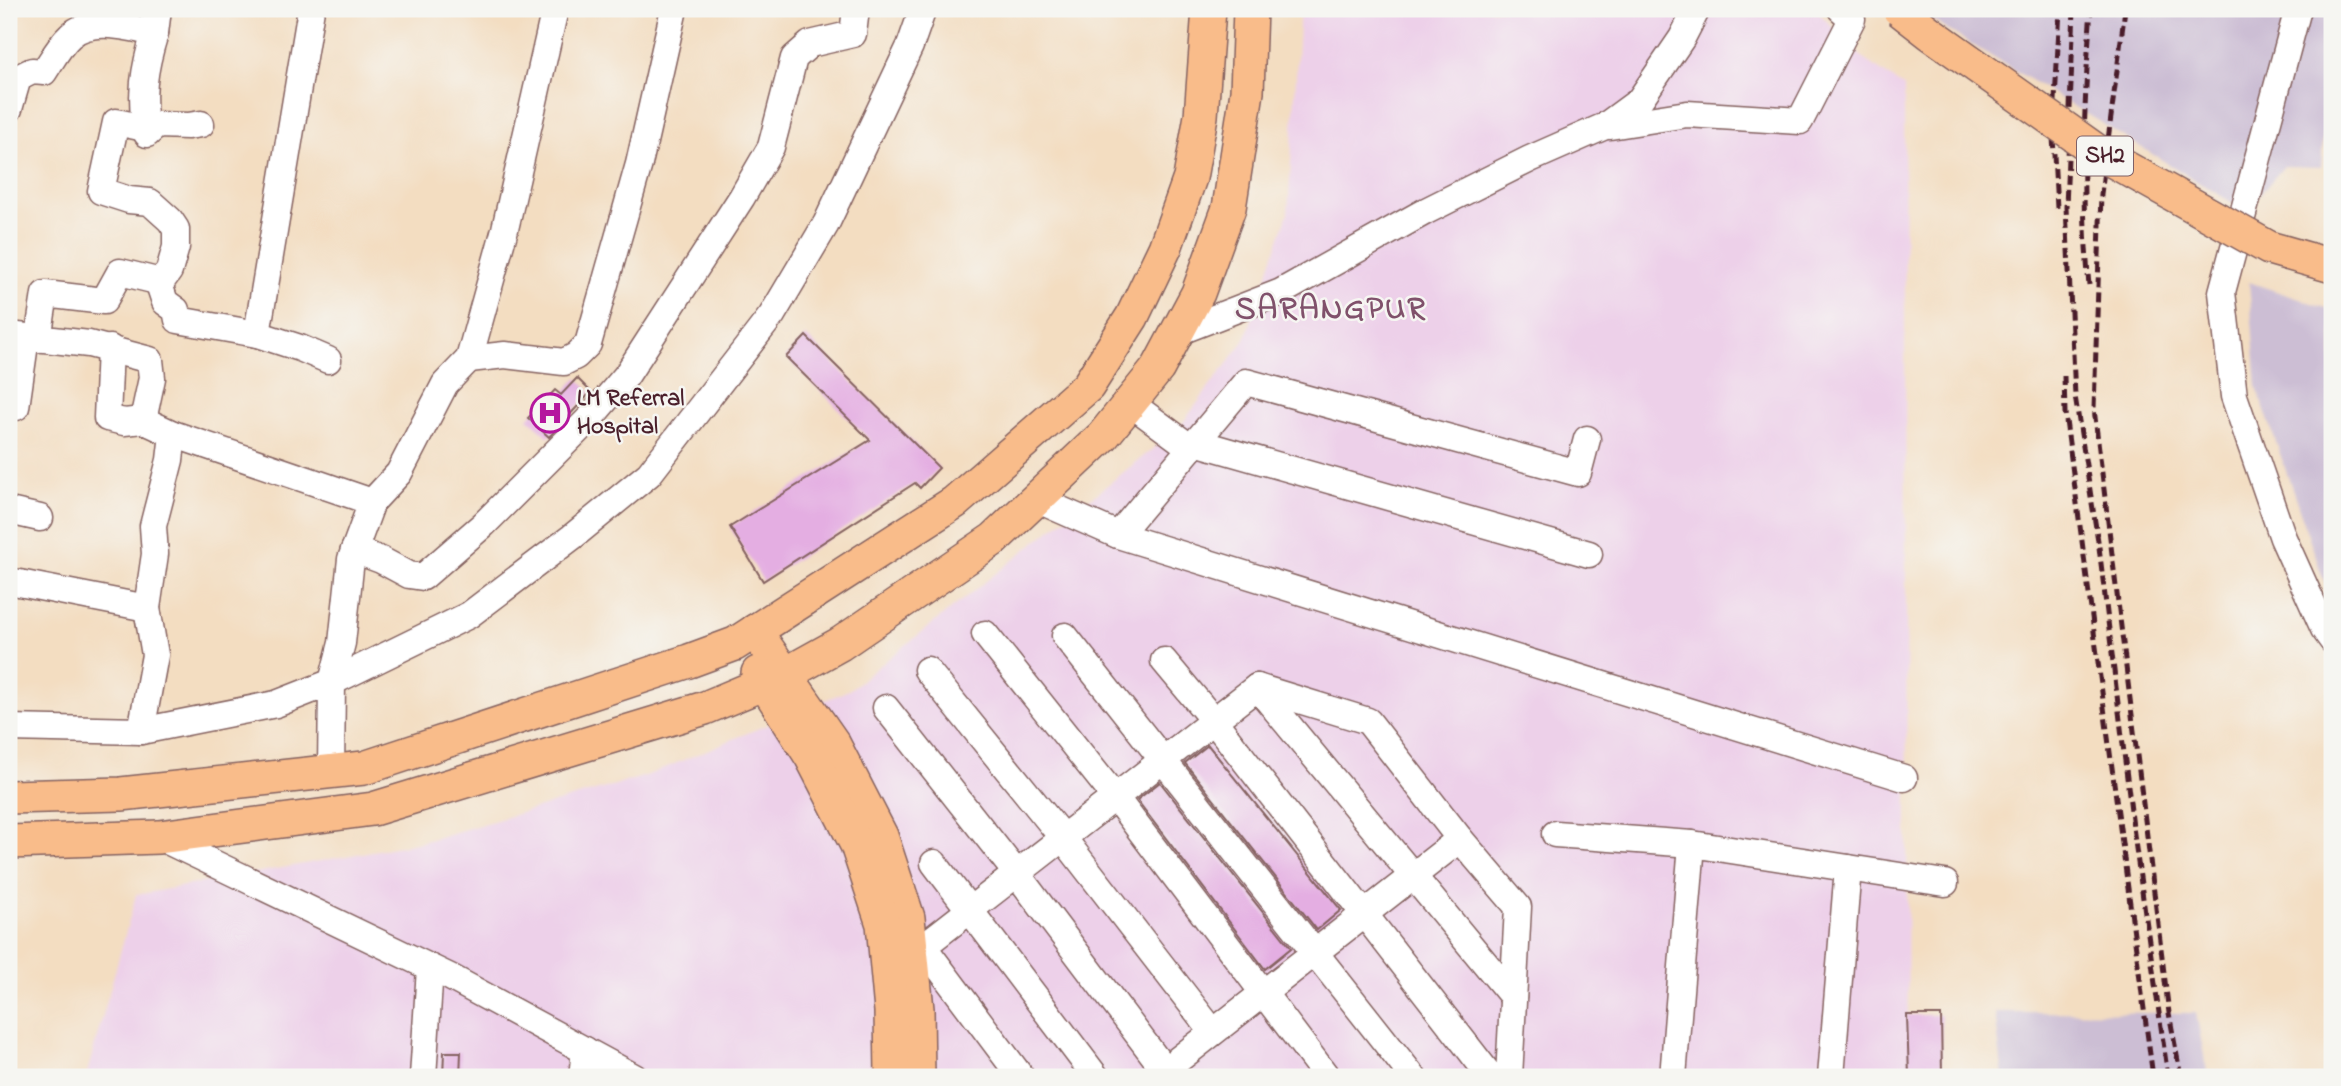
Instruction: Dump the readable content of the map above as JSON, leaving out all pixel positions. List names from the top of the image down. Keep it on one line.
{"streets":{"main road":["SH2"]},"districts":["SARANGPUR"],"places":{"hospital":["LM Referral Hospital"]}}
